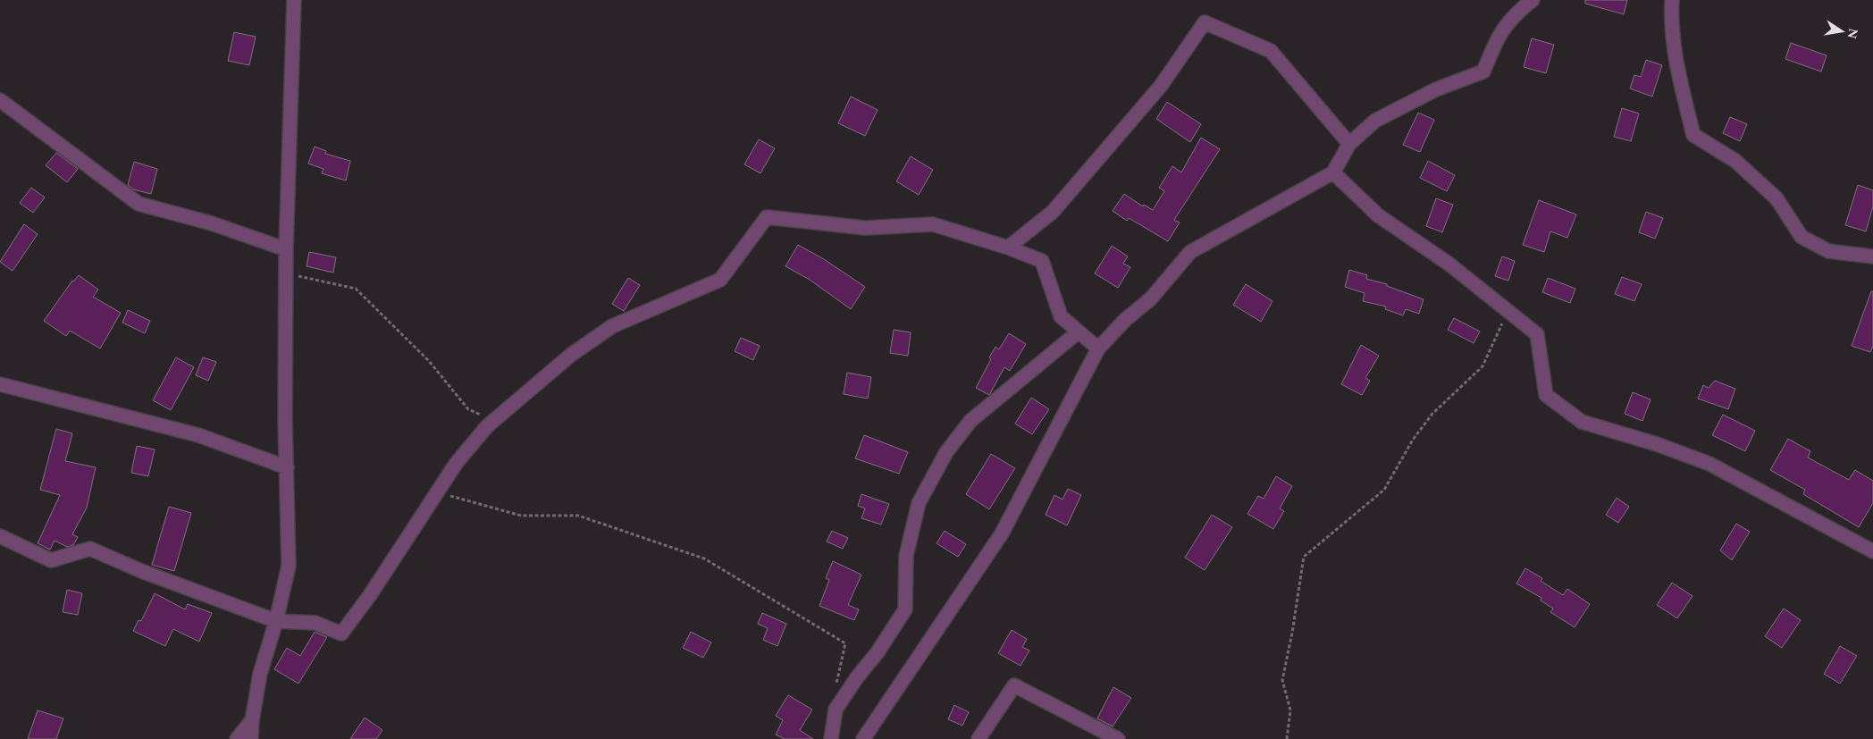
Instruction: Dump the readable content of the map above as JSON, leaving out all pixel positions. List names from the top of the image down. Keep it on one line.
{"north":"right"}
